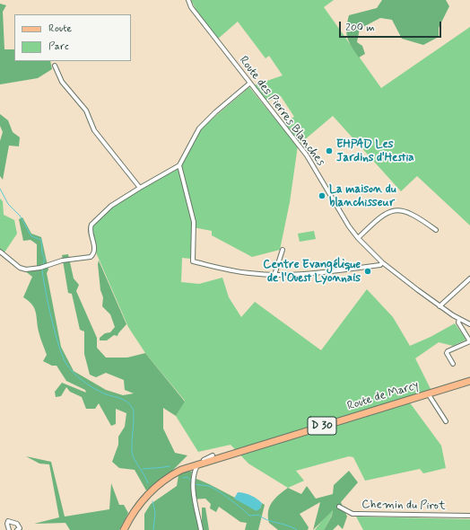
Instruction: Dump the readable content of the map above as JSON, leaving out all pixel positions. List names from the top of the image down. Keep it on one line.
{"streets":{"main road":["Route de Marcy","D 30"],"street":["Route des Pierres Blanches","Chemin du Pirot"]},"places":["EHPAD Les Jardins d'Hestia","La maison du blanchisseur","Centre Evangélique de l'Ouest Lyonnais"],"legend":["Route","Parc"],"scale_bar":"200 m"}
